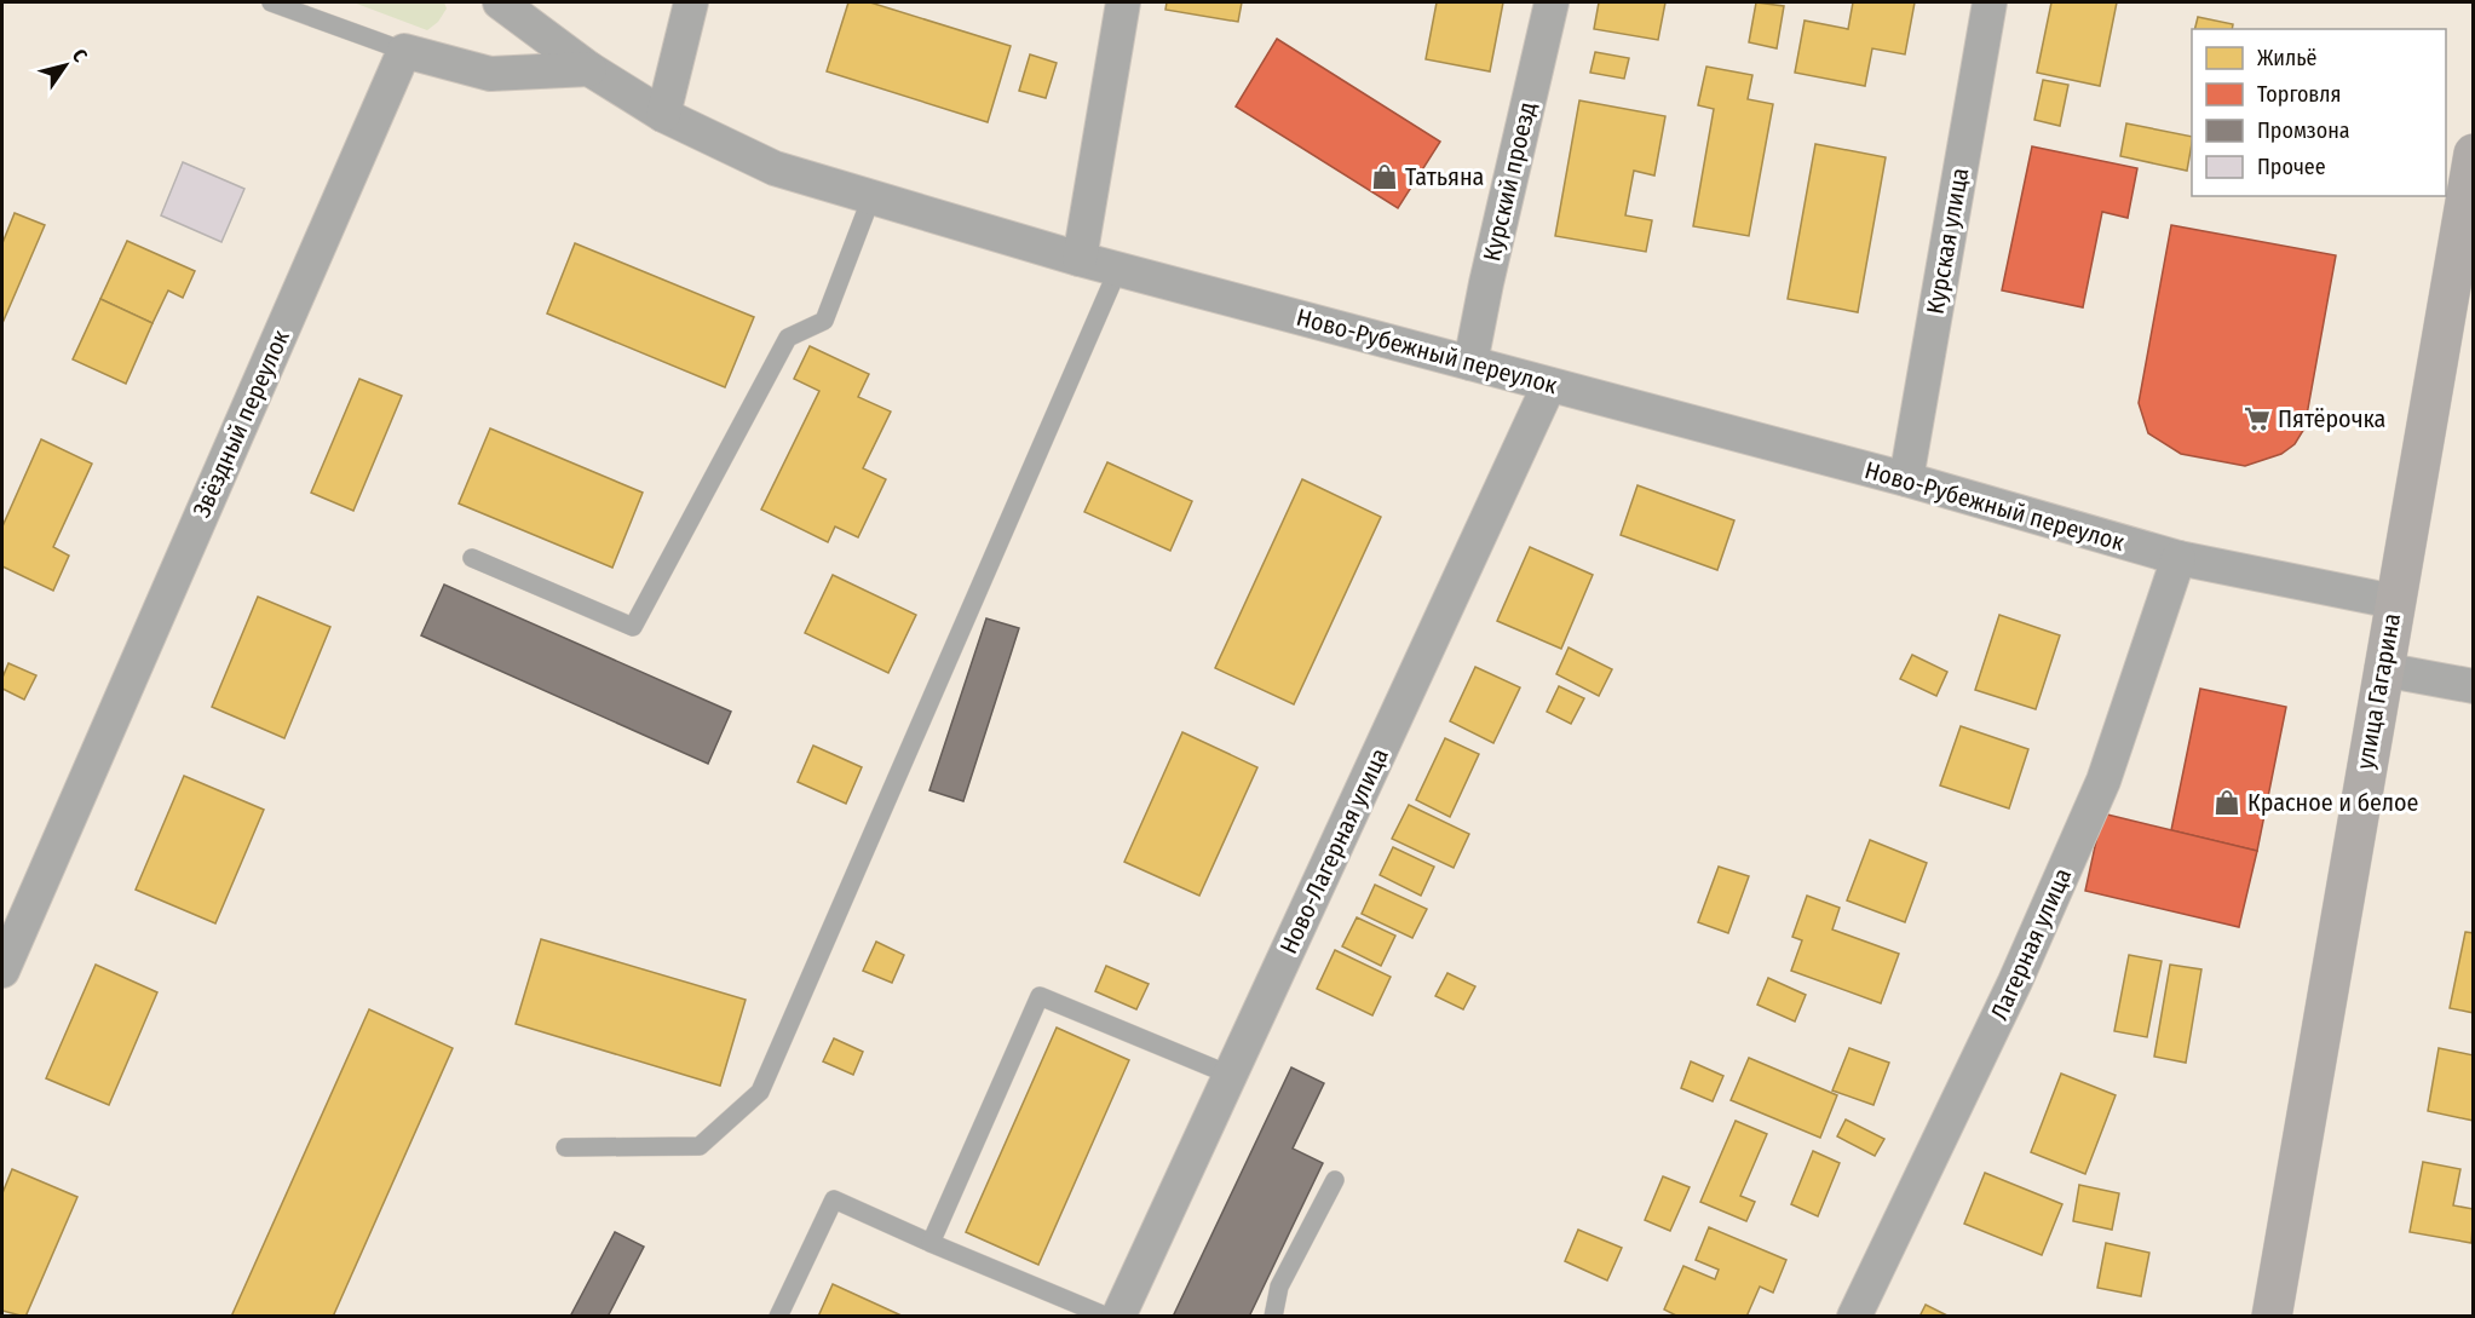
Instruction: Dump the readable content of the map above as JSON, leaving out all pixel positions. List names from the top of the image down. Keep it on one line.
{"streets":{"main road":["улица Гагарина"],"street":["Курский проезд","Курская улица","Ново-Рубежный переулок","Звёздный переулок","Ново-Лагерная улица","Лагерная улица"]},"crossings":[["Курский проезд","Ново-Рубежный переулок"],["Курская улица","Ново-Рубежный переулок"],["Ново-Рубежный переулок","улица Гагарина"],["Ново-Рубежный переулок","Ново-Лагерная улица"],["Ново-Рубежный переулок","Лагерная улица"]],"places":{"shop":["Татьяна","Красное и белое"],"supermarket":["Пятёрочка"]},"legend":["Жильё","Торговля","Промзона","Прочее"],"north":"top right"}
